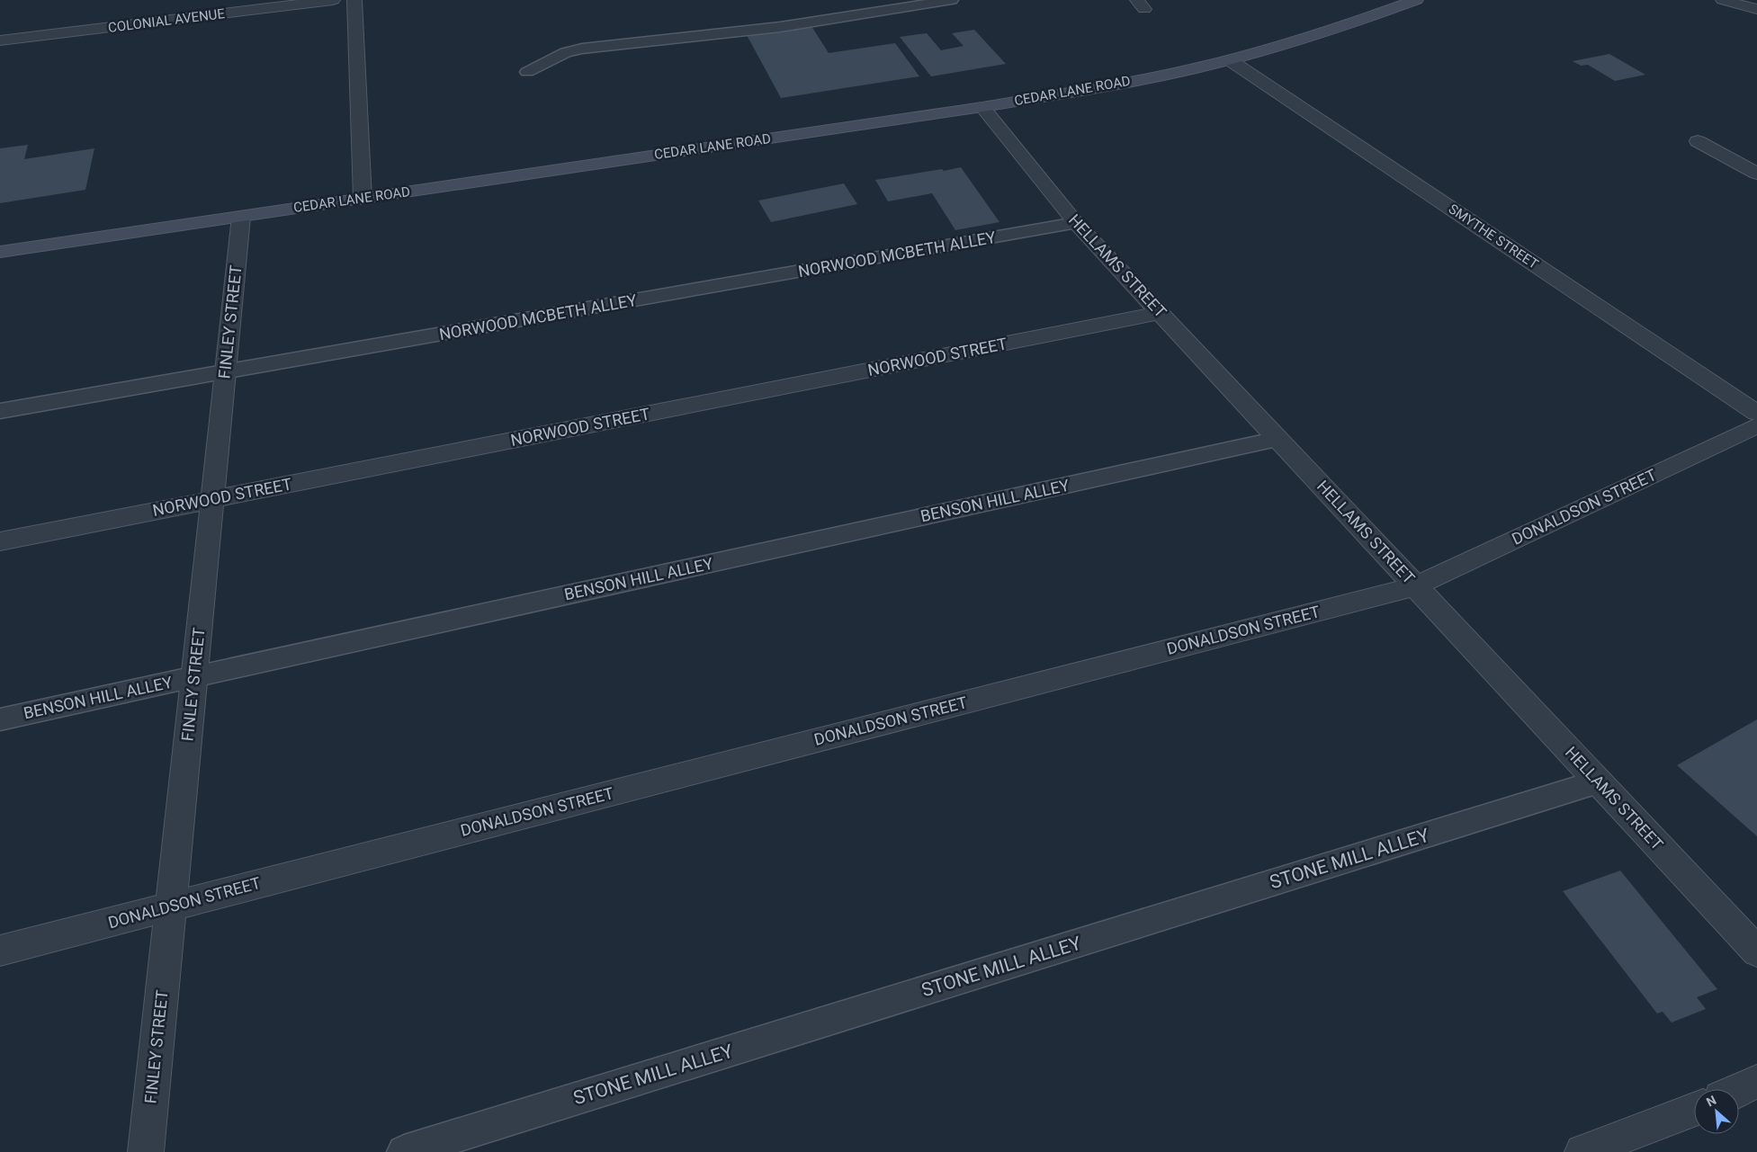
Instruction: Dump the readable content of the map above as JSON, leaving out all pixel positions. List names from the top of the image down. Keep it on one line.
{"streets":{"main road":["CEDAR LANE ROAD"],"street":["COLONIAL AVENUE","SMYTHE STREET","HELLAMS STREET","FINLEY STREET","NORWOOD STREET","DONALDSON STREET"],"lane":["NORWOOD MCBETH ALLEY","BENSON HILL ALLEY","STONE MILL ALLEY"]},"crossings":[["CEDAR LANE ROAD","SMYTHE STREET"],["CEDAR LANE ROAD","HELLAMS STREET"],["CEDAR LANE ROAD","FINLEY STREET"],["NORWOOD MCBETH ALLEY","HELLAMS STREET"],["NORWOOD MCBETH ALLEY","FINLEY STREET"],["HELLAMS STREET","NORWOOD STREET"],["HELLAMS STREET","BENSON HILL ALLEY"],["HELLAMS STREET","DONALDSON STREET"],["HELLAMS STREET","STONE MILL ALLEY"],["FINLEY STREET","NORWOOD STREET"],["FINLEY STREET","BENSON HILL ALLEY"],["FINLEY STREET","DONALDSON STREET"]],"north":"top left"}
